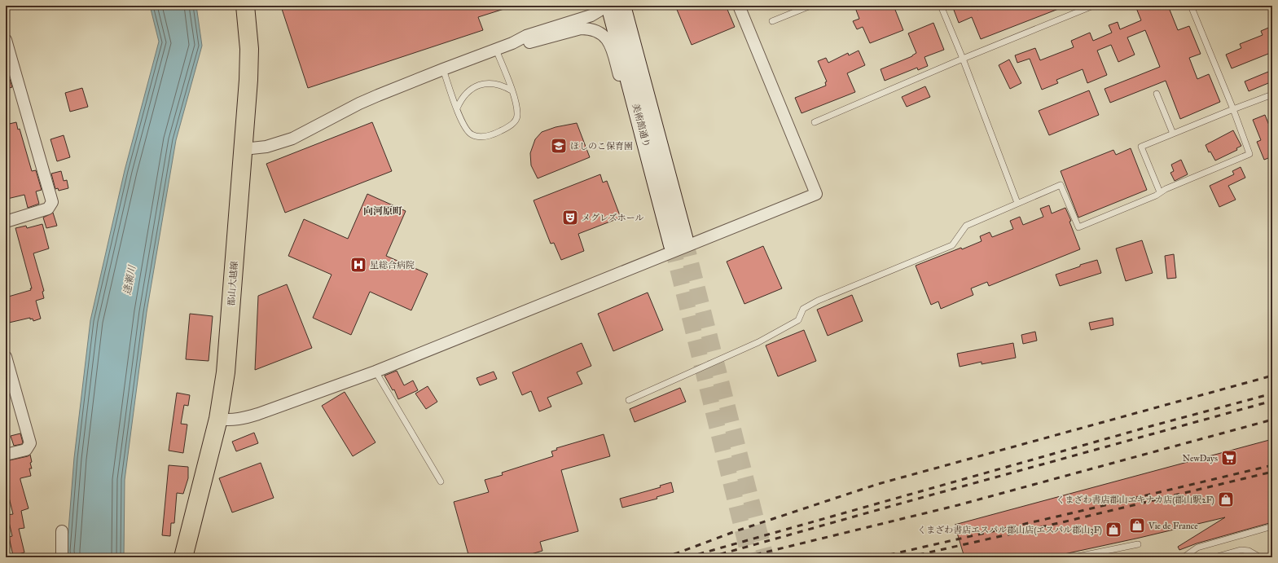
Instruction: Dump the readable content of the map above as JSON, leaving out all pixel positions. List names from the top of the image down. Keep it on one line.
{"streets":{"main road":["郡山大越線"],"street":["美術館通り"]},"districts":["向河原町"],"water":["逢瀬川"],"places":{"school or university":["ほしのこ保育園"],"theatre":["メグレズホール"],"hospital":["星総合病院"],"supermarket":["NewDays"],"shop":["くまざわ書店郡山エキナカ店(郡山駅2F)","Vie de France","くまざわ書店エスパル郡山店(エスパル郡山3F)"]}}
